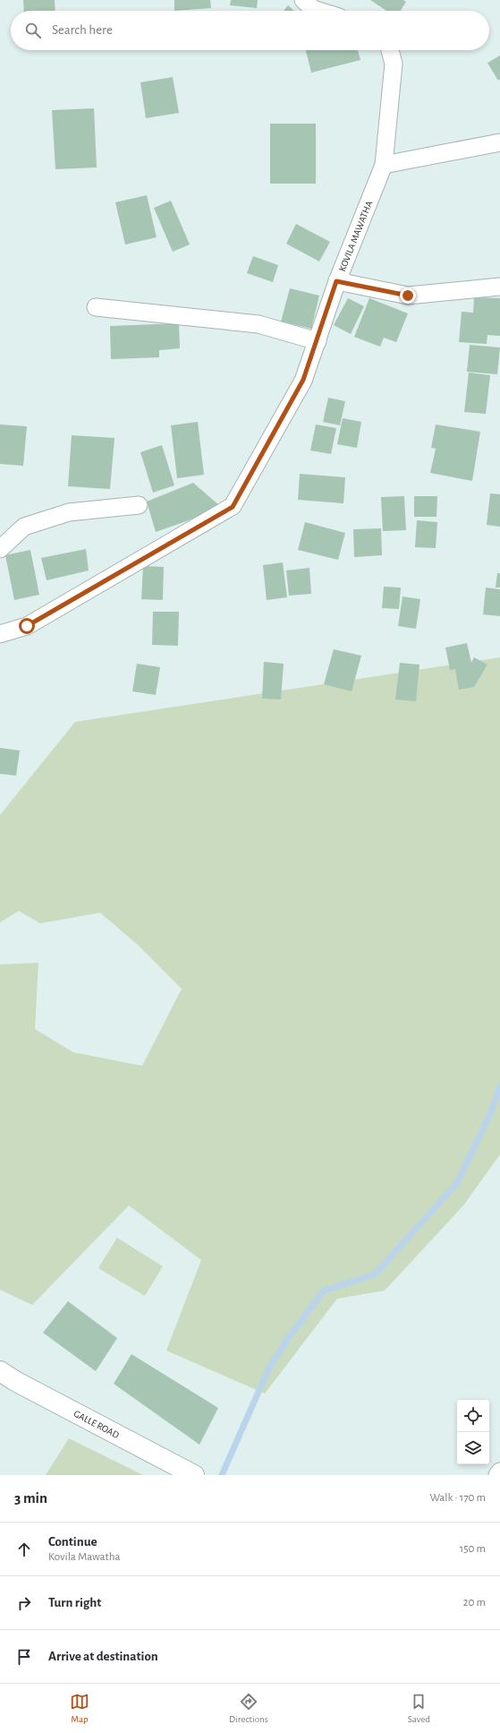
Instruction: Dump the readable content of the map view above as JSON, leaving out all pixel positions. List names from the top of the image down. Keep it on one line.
{"streets":{"highway":["GALLE ROAD"],"street":["KOVILA MAWATHA"]},"page":{"search":"Search here","heading":["3 min","Walk · 170 m"],"list":[["Continue","Kovila Mawatha","150 m"],["Turn right","20 m"],"Arrive at destination"],"nav":["Map","Directions","Saved"]}}
